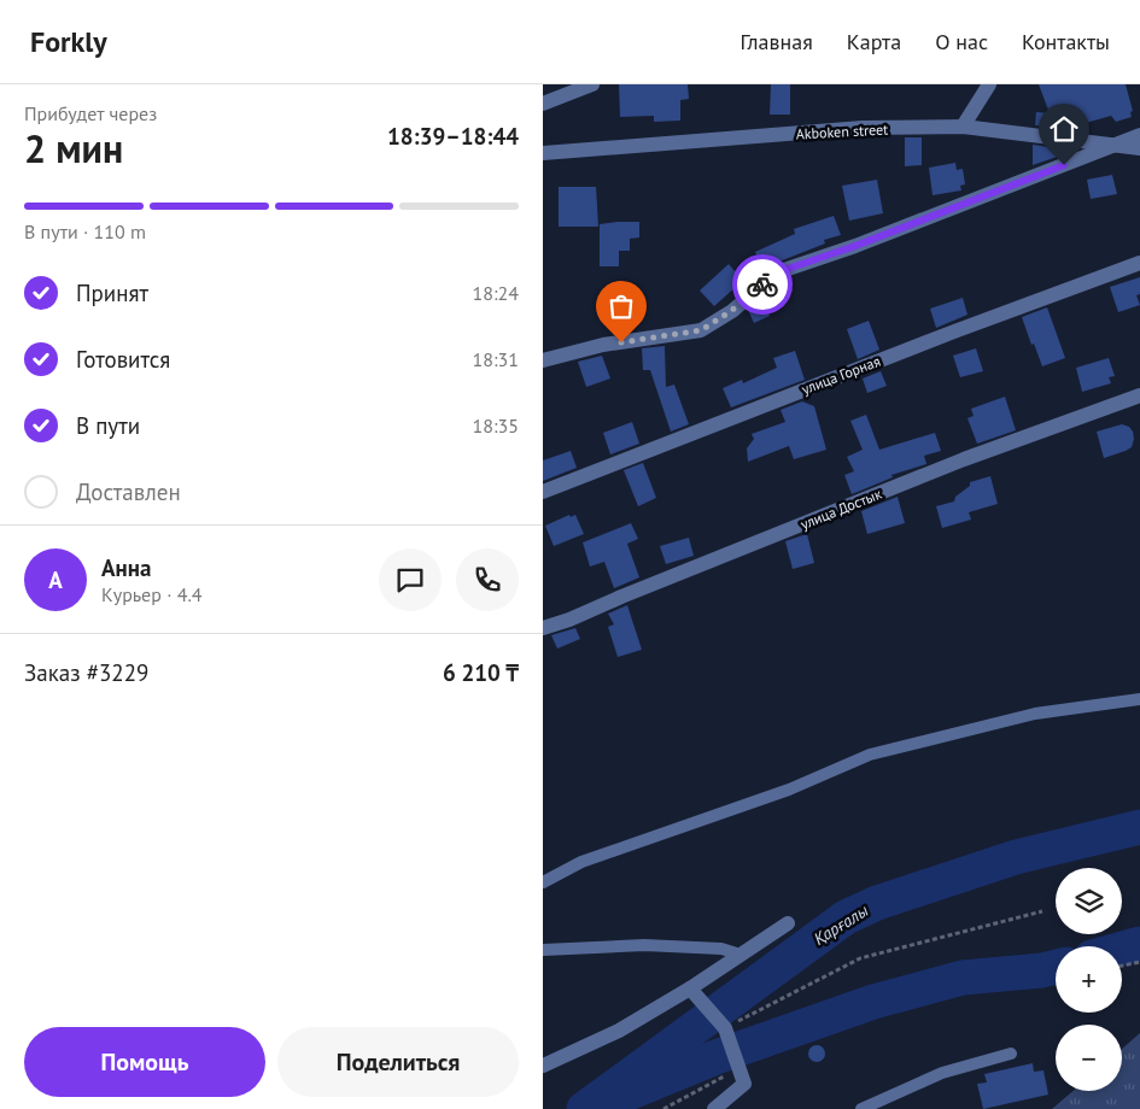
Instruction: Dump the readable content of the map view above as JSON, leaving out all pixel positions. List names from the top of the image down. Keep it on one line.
{"streets":{"street":["Akboken street","улица Горная","улица Достык"]},"water":["Қарғалы"],"page":{"header":"Forkly","nav":["Главная","Карта","О нас","Контакты"],"heading":["2 мин","Прибудет через","18:39–18:44"],"panel":["Анна","Курьер · 4.4","Заказ #3229","6 210 ₸"],"bar":"В пути · 110 m","list":[["Принят","18:24"],["Готовится","18:31"],["В пути","18:35"],"Доставлен"],"round":"А","map_buttons":["+","−"],"buttons":["Помощь","Поделиться"]}}
